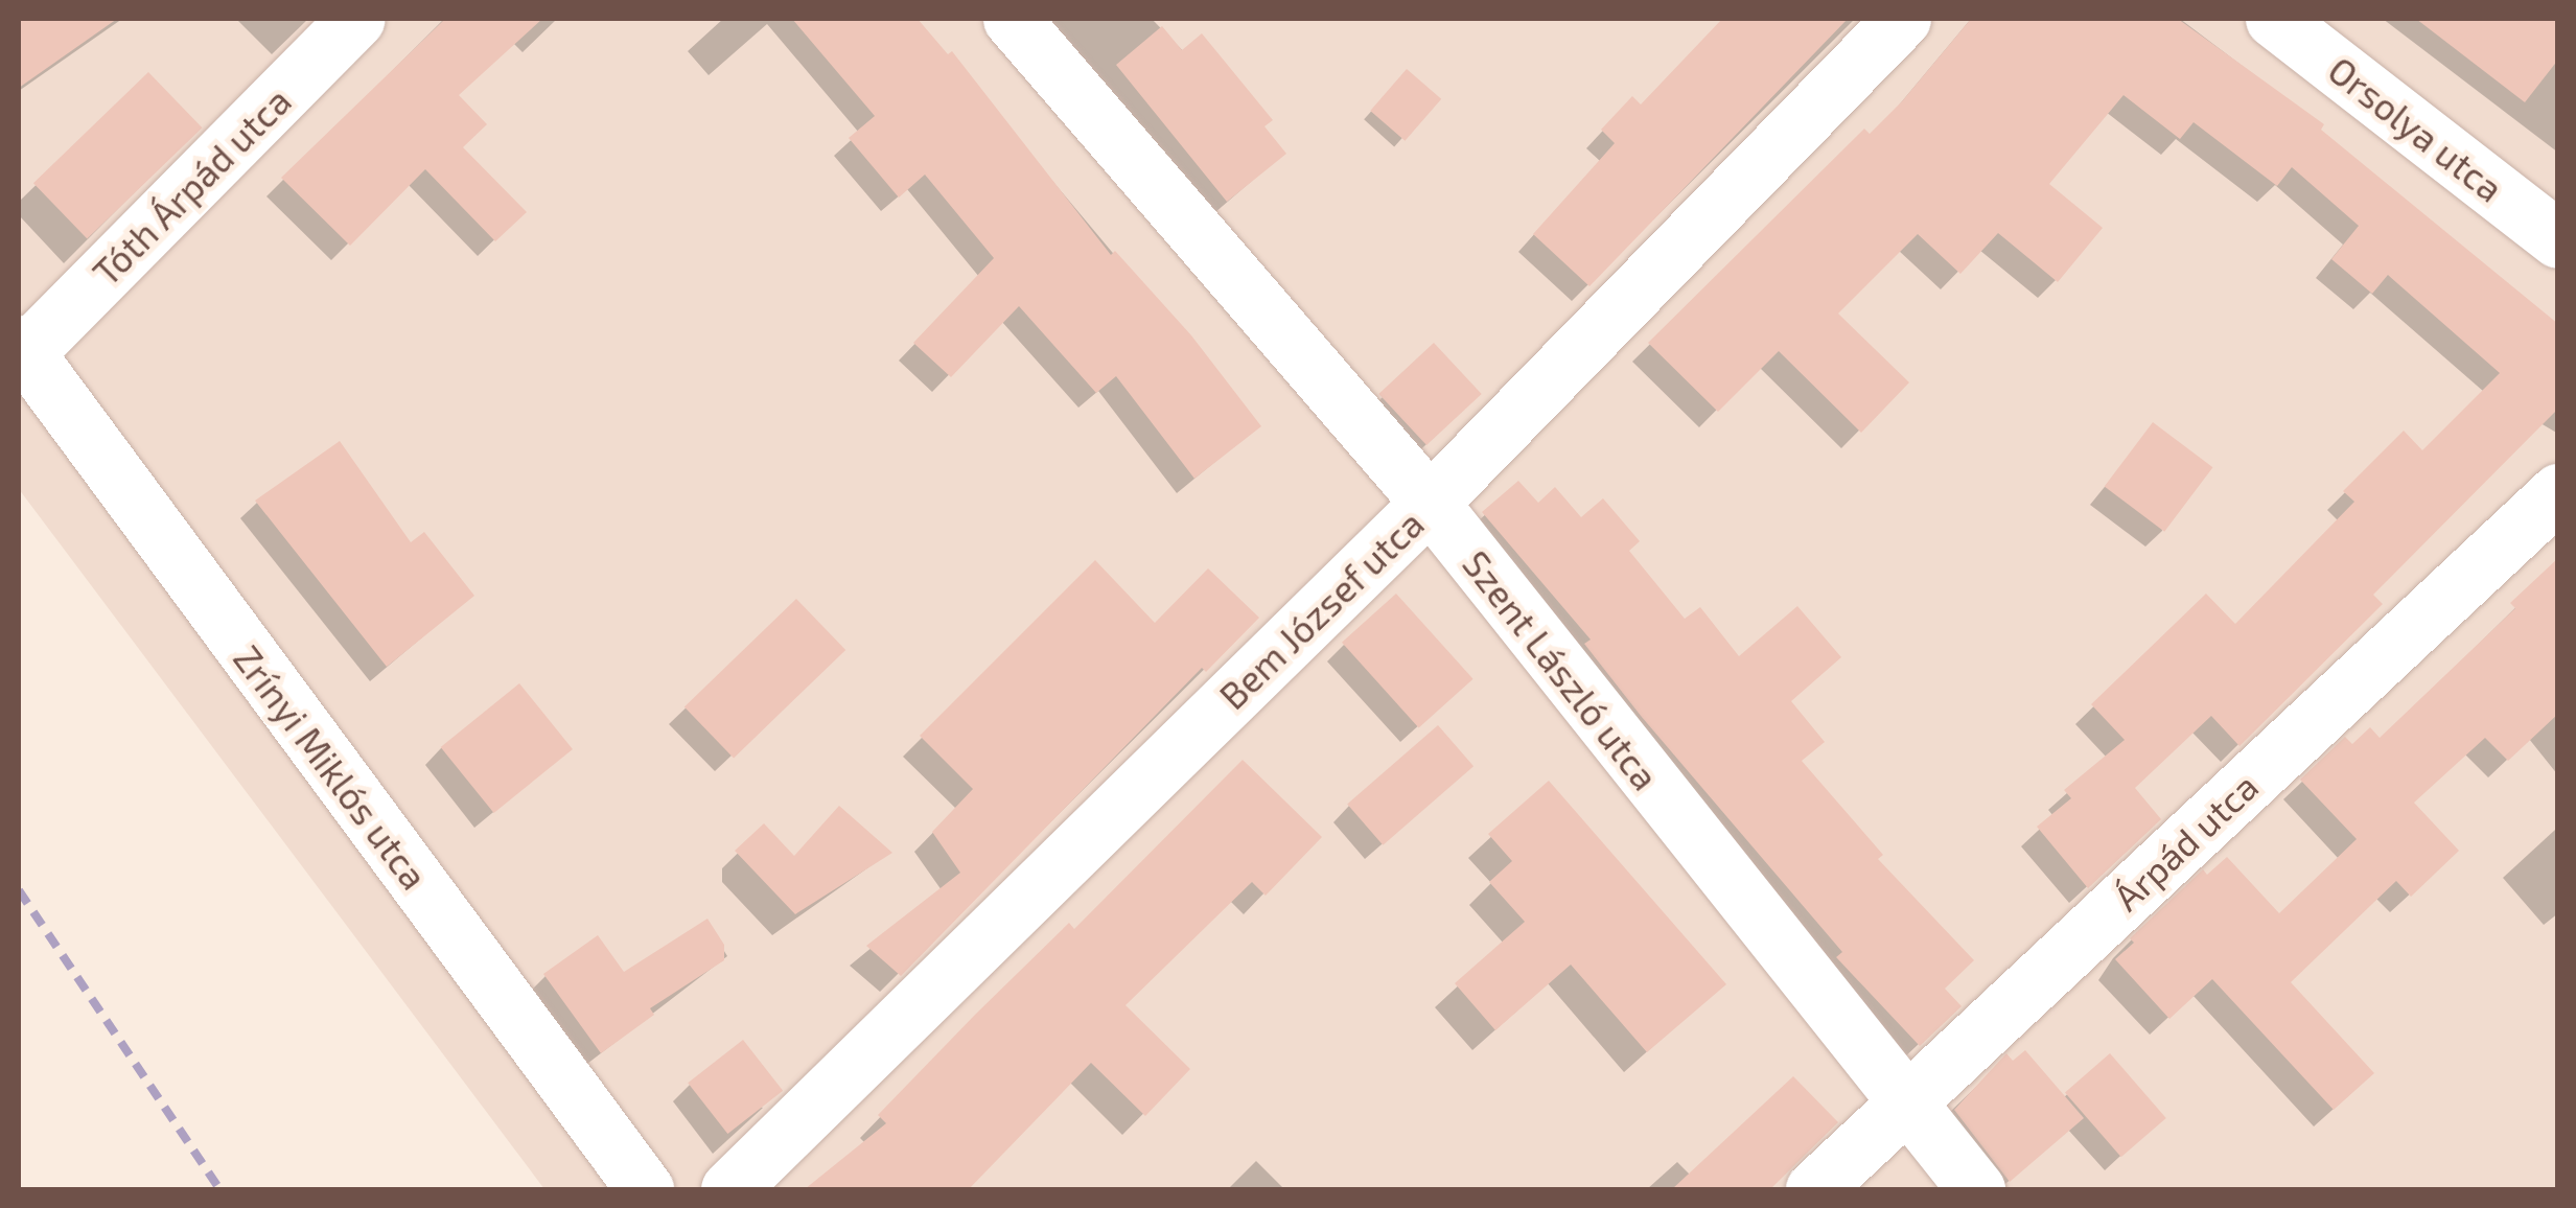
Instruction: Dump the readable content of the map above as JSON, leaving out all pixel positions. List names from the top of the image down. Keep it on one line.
{"streets":{"street":["Orsolya utca","Tóth Árpád utca","Bem József utca","Szent László utca","Zrínyi Miklós utca","Árpád utca"]},"crossings":[["Tóth Árpád utca","Zrínyi Miklós utca"],["Bem József utca","Szent László utca"],["Szent László utca","Árpád utca"]]}
